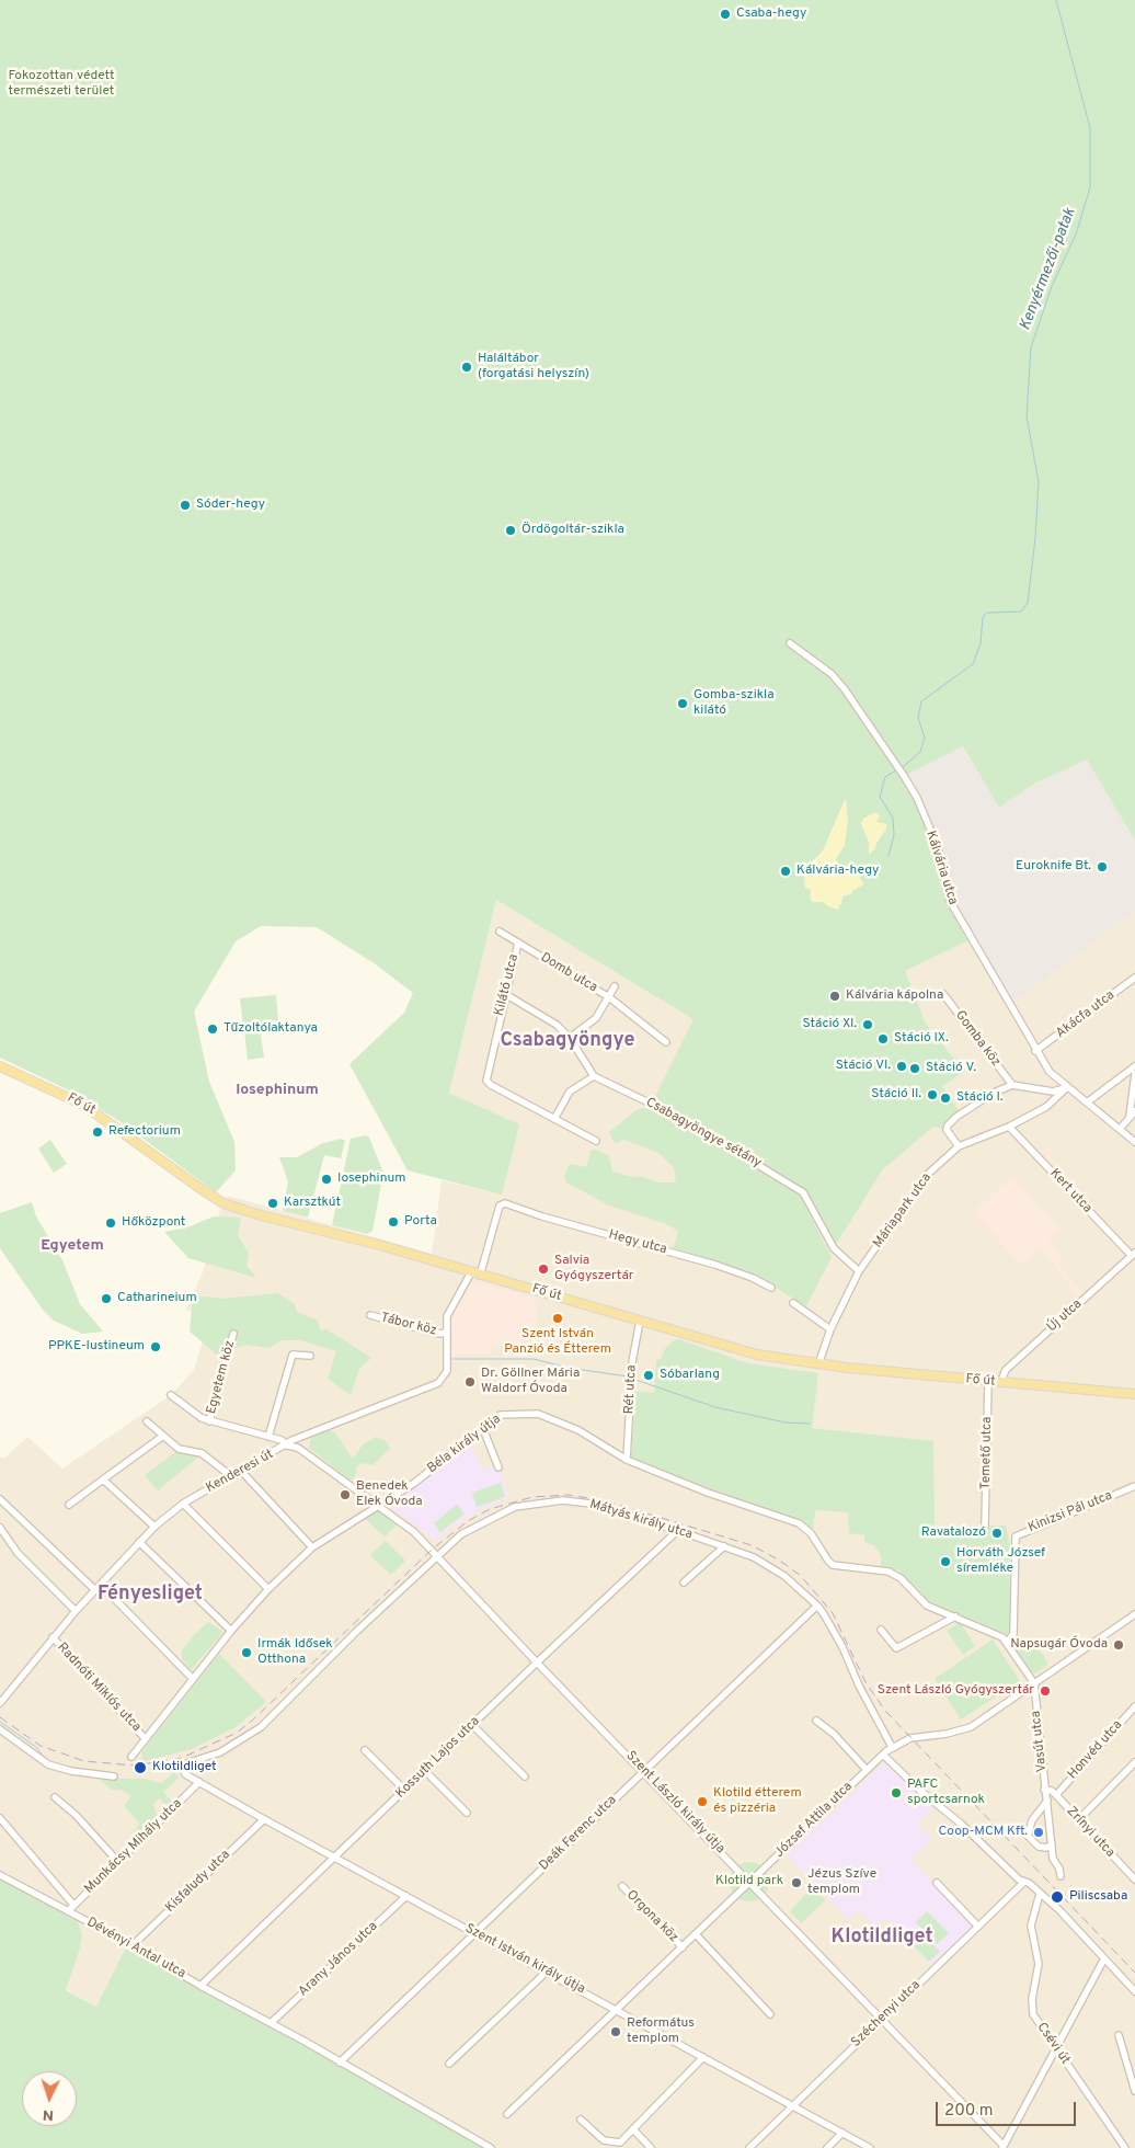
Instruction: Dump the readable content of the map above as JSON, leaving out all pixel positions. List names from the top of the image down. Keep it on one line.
{"streets":{"main road":["Fő út"],"street":["Kálvária utca","Domb utca","Kilátó utca","Akácfa utca","Gomba köz","Csabagyöngye sétány","Kert utca","Máriapark utca","Hegy utca","Új utca","Tábor köz","Egyetem köz","Rét utca","Béla király útja","Temető utca","Kenderesi út","Kinizsi Pál utca","Mátyás király utca","Radnóti Miklós utca","Vasút utca","Honvéd utca","Kossuth Lajos utca","Szent László király útja","József Attila utca","Zrínyi utca","Deák Ferenc utca","Munkácsy Mihály utca","Kisfaludy utca","Orgona köz","Dévényi Antal utca","Arany János utca","Szent István király útja","Széchenyi utca","Csévi út"]},"crossings":[["Kálvária utca","Akácfa utca"],["Kálvária utca","Máriapark utca"],["Domb utca","Kilátó utca"],["Fő út","Máriapark utca"],["Fő út","Új utca"],["Fő út","Rét utca"],["Fő út","Temető utca"],["Fő út","Kenderesi út"],["Csabagyöngye sétány","Máriapark utca"],["Kert utca","Máriapark utca"],["Kert utca","Új utca"],["Hegy utca","Kenderesi út"],["Tábor köz","Kenderesi út"],["Rét utca","Béla király útja"],["Béla király útja","Kinizsi Pál utca"],["Béla király útja","Radnóti Miklós utca"],["Béla király útja","Vasút utca"],["Béla király útja","Szent László király útja"],["Kenderesi út","Radnóti Miklós utca"],["Mátyás király utca","Kossuth Lajos utca"],["Mátyás király utca","Szent László király útja"],["Mátyás király utca","József Attila utca"],["Mátyás király utca","Deák Ferenc utca"],["Mátyás király utca","Szent István király útja"],["Vasút utca","Zrínyi utca"],["Honvéd utca","Zrínyi utca"],["Kossuth Lajos utca","Szent László király útja"],["Kossuth Lajos utca","Dévényi Antal utca"],["Kossuth Lajos utca","Szent István király útja"],["Szent László király útja","József Attila utca"],["Szent László király útja","Deák Ferenc utca"],["Szent László király útja","Széchenyi utca"],["József Attila utca","Orgona köz"],["József Attila utca","Szent István király útja"],["Deák Ferenc utca","Dévényi Antal utca"],["Deák Ferenc utca","Szent István király útja"],["Munkácsy Mihály utca","Dévényi Antal utca"],["Munkácsy Mihály utca","Szent István király útja"],["Kisfaludy utca","Dévényi Antal utca"],["Kisfaludy utca","Szent István király útja"],["Dévényi Antal utca","Arany János utca"],["Arany János utca","Szent István király útja"],["Szent István király útja","Széchenyi utca"]],"districts":["Csabagyöngye","Iosephinum","Egyetem","Fényesliget","Klotildliget"],"water":["Kenyérmezői-patak"],"parks":["Fokozottan védett természeti terület","Klotild park"],"places":["Csaba-hegy","Haláltábor (forgatási helyszín)","Sóder-hegy","Ördögoltár-szikla","Gomba-szikla kilátó","Euroknife Bt.","Kálvária-hegy","Kálvária kápolna","Stáció XI.","Tűzoltólaktanya","Stáció IX.","Stáció VI.","Stáció V.","Stáció II.","Stáció I.","Refectorium","Iosephinum","Karsztkút","Porta","Hőközpont","Salvia Gyógyszertár","Catharineium","Szent István Panzió és Étterem","PPKE-Iustineum","Sóbarlang","Dr. Göllner Mária Waldorf Óvoda","Benedek Elek Óvoda","Ravatalozó","Horváth József síremléke","Napsugár Óvoda","Irmák Idősek Otthona","Szent László Gyógyszertár","Klotildliget","PAFC sportcsarnok","Klotild étterem és pizzéria","Coop-MCM Kft.","Jézus Szíve templom","Piliscsaba","Református templom"],"scale_bar":"200 m","north":"bottom"}
